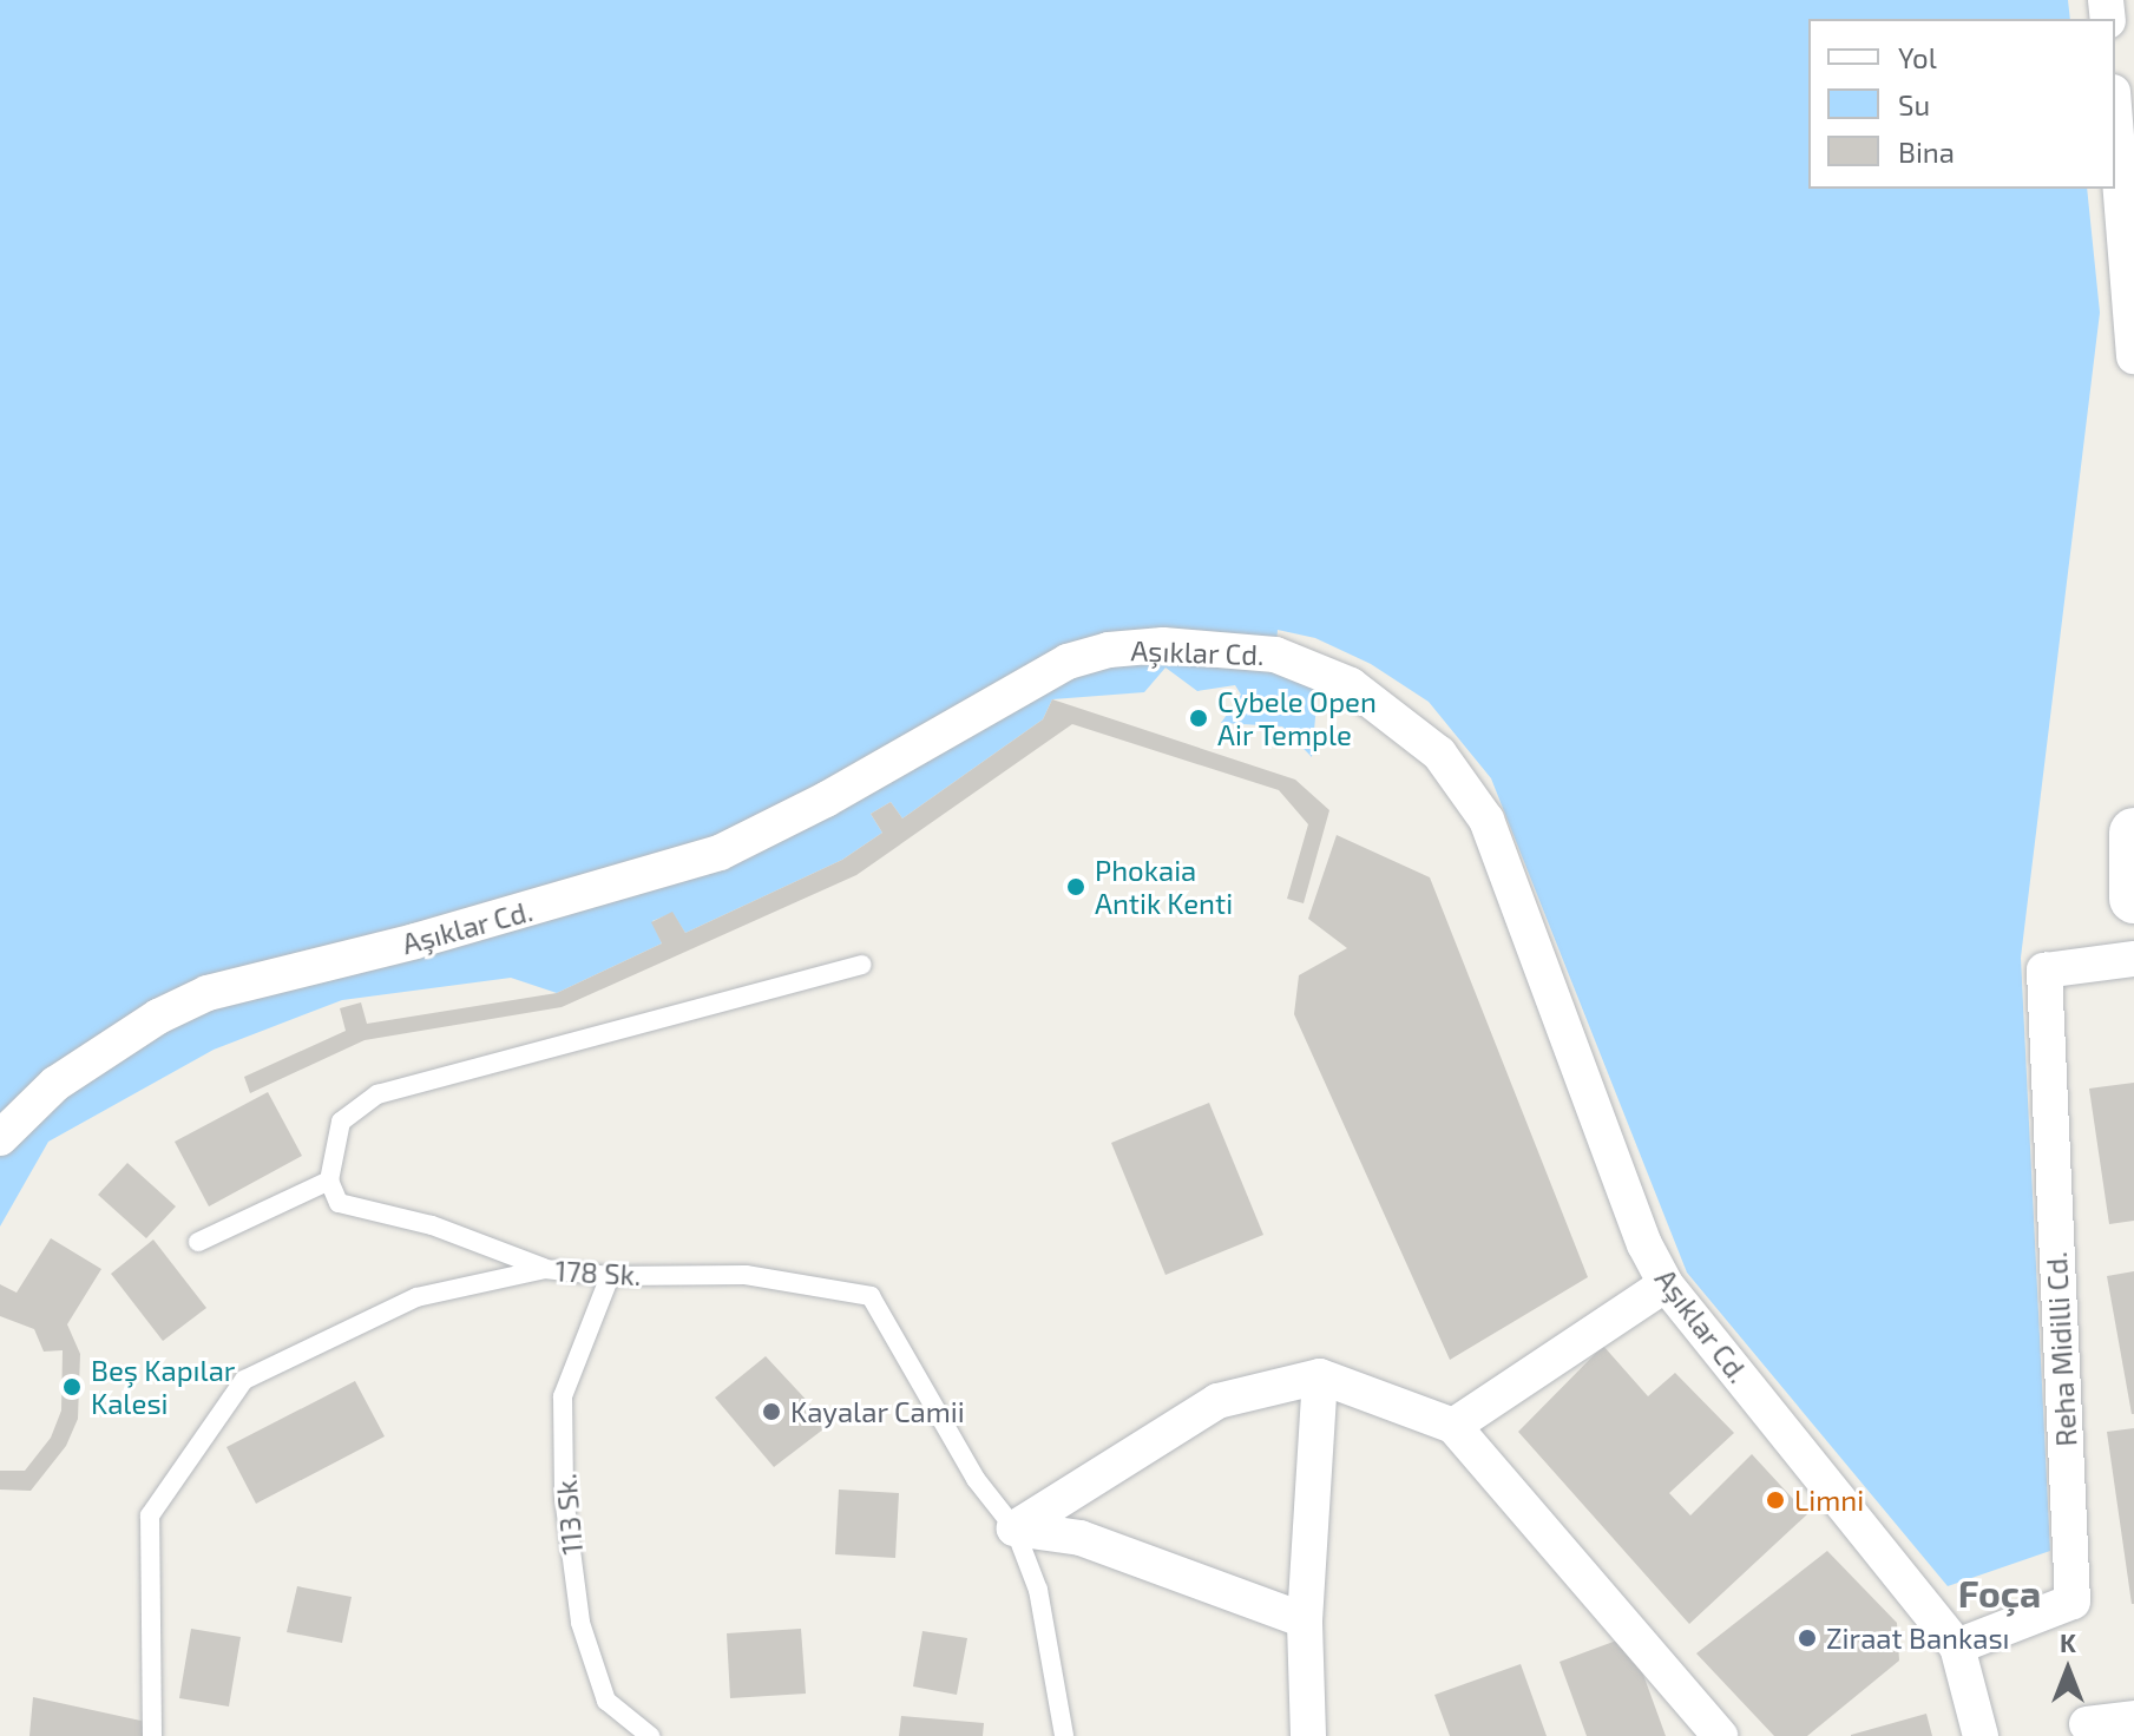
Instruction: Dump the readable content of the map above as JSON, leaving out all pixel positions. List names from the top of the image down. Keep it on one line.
{"streets":{"street":["Aşıklar Cd.","Reha Midilli Cd."],"lane":["178 Sk.","113 Sk."]},"crossings":[["Aşıklar Cd.","Reha Midilli Cd."],["178 Sk.","113 Sk."]],"districts":["Foça"],"places":["Cybele Open Air Temple","Phokaia Antik Kenti","Beş Kapılar Kalesi","Kayalar Camii","Limni","Ziraat Bankası"],"legend":["Yol","Su","Bina"],"north":"top"}
